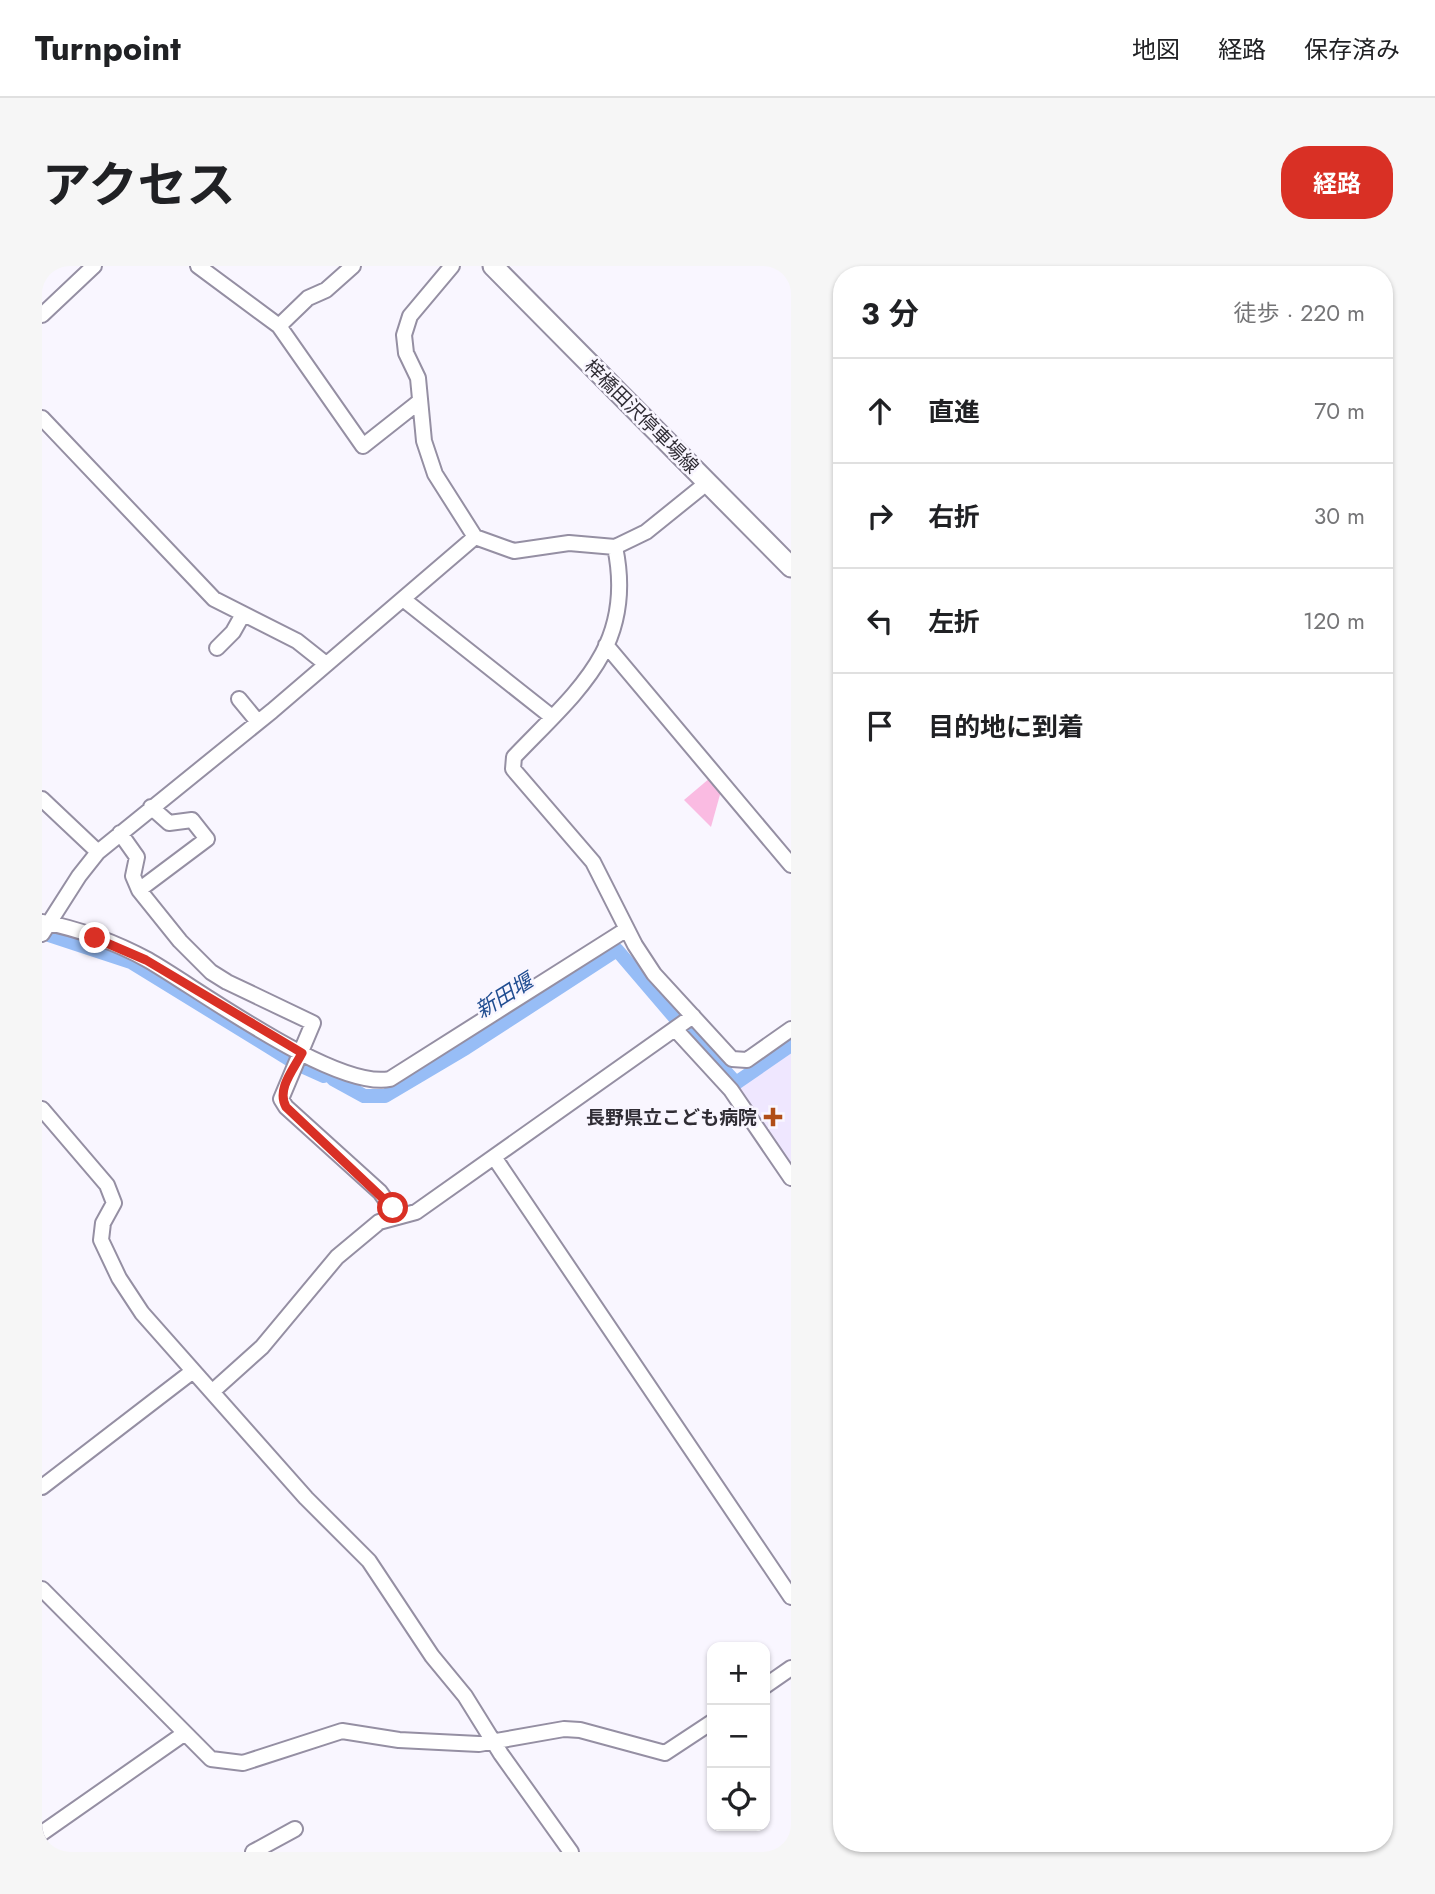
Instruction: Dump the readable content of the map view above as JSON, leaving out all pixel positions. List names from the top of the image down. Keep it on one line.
{"streets":{"main road":["梓橋田沢停車場線"]},"water":["新田堰"],"places":{"health":["長野県立こども病院"]},"page":{"header":"Turnpoint","nav":["地図","経路","保存済み"],"title":"アクセス","buttons":"経路","heading":["3 分","徒歩 · 220 m"],"list":[["直進","70 m"],["右折","30 m"],["左折","120 m"],"目的地に到着"],"map_buttons":["+","−"]}}
